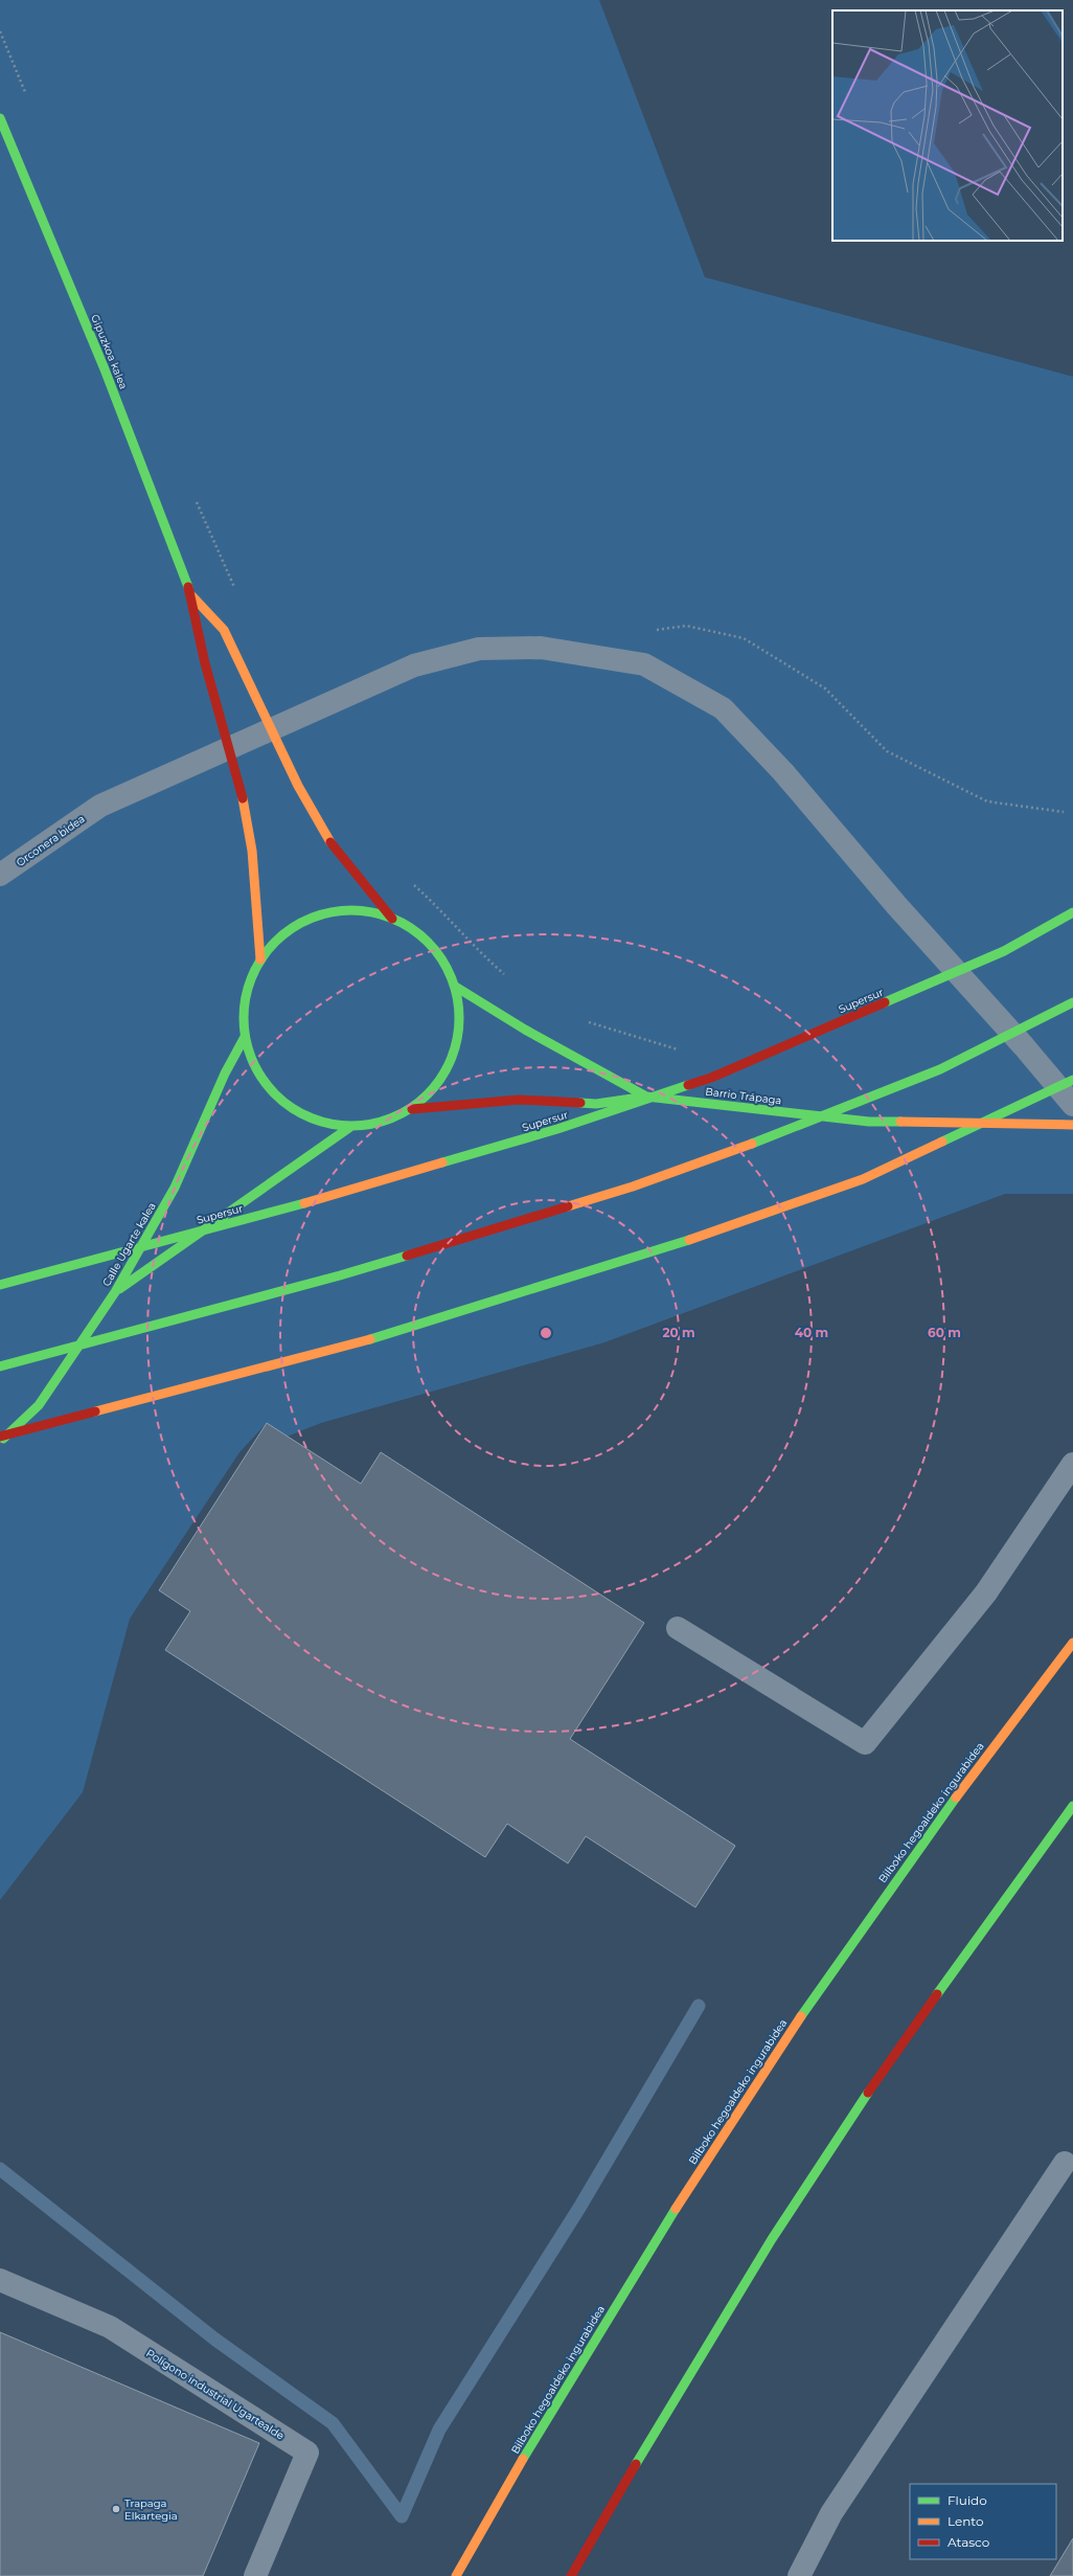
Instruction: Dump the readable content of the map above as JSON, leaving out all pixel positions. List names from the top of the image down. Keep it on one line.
{"streets":{"main road":["Gipuzkoa kalea","Supersur","Barrio Trápaga","Calle Ugarte kalea","Bilboko hegoaldeko ingurabidea"],"street":["Orconera bidea","Polígono industrial Ugartealde"]},"places":["Trapaga Elkartegia"],"legend":["Fluido","Lento","Atasco"],"rings":["20 m","40 m","60 m"]}
